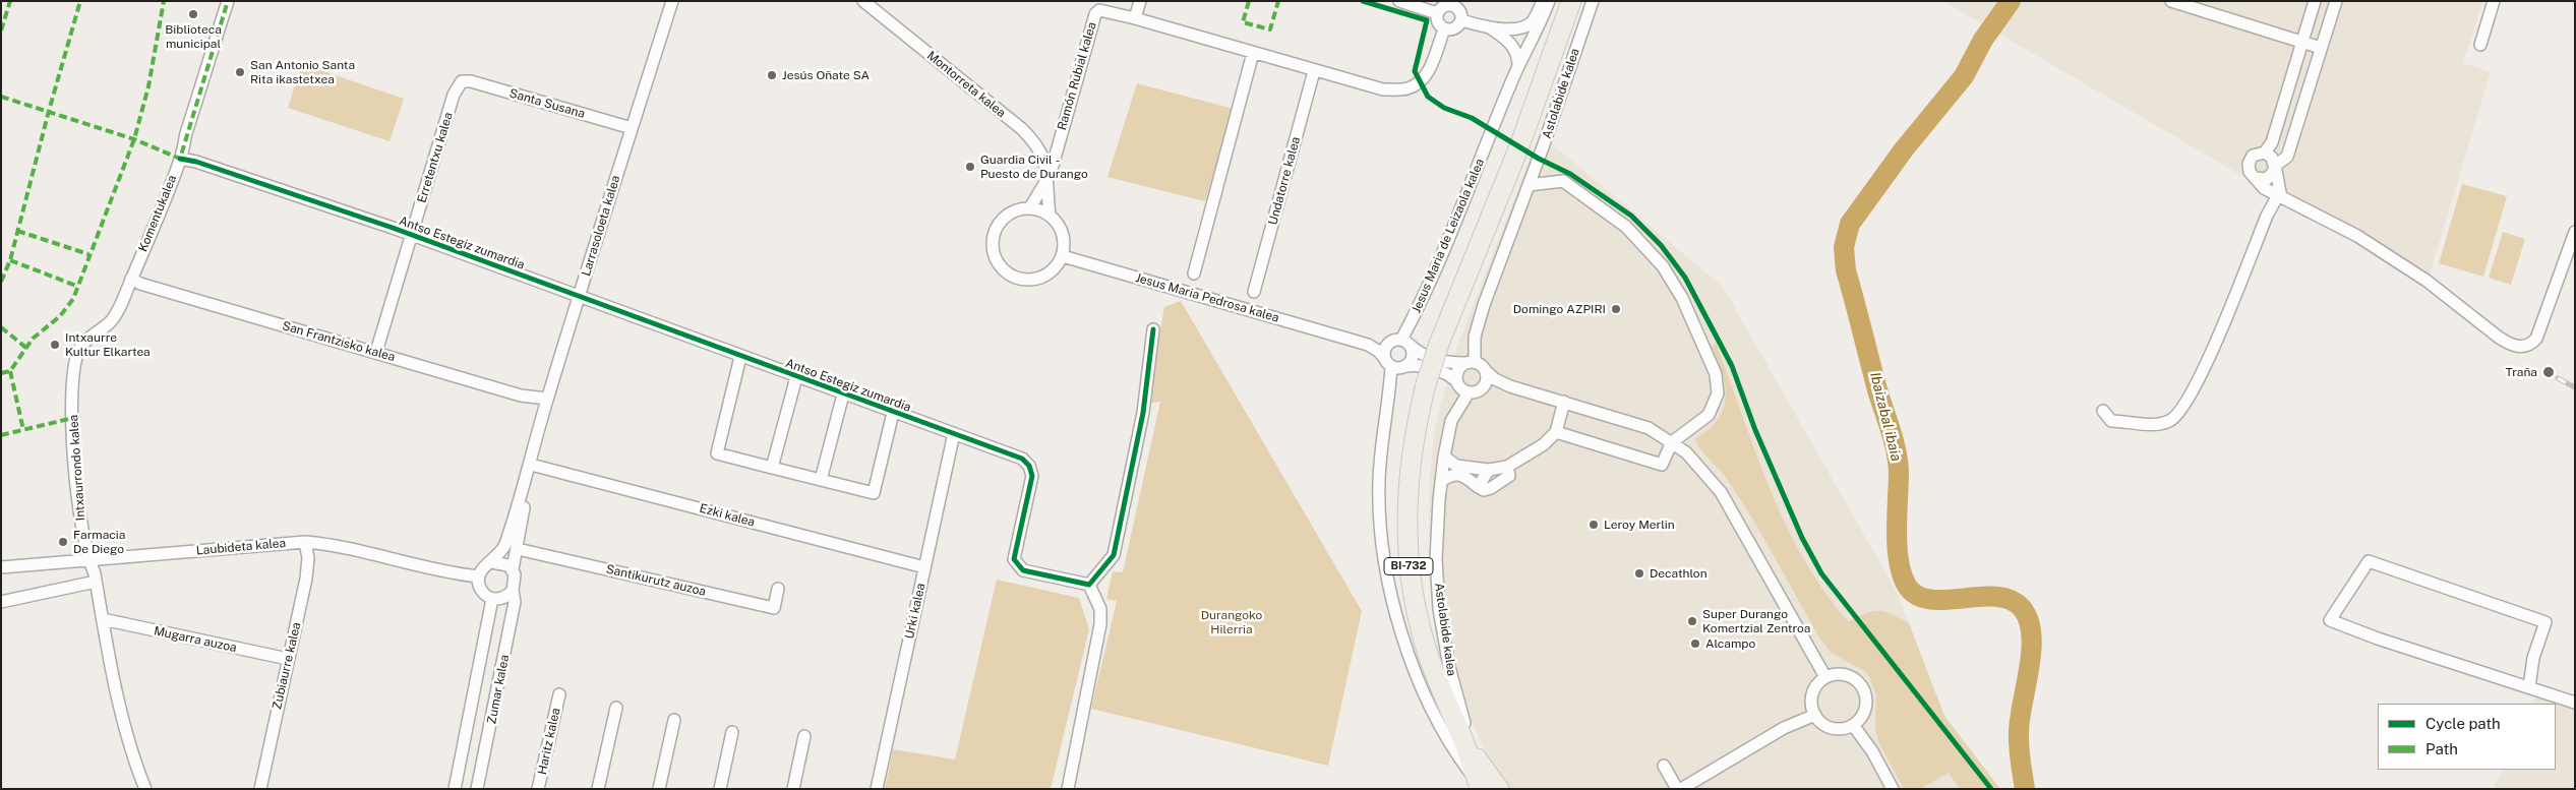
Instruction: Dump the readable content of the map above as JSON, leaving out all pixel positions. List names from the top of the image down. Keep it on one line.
{"streets":{"main road":["BI-732"],"street":["Ramón Rubial kalea","Montorreta kalea","Astolabide kalea","Santa Susana","Erretentxu kalea","Undatorre kalea","Komentukalea","Larrasoloeta kalea","Jesus Maria de Leizaola kalea","Antso Estegiz zumardia","Jesus Maria Pedrosa kalea","San Frantzisko kalea","Intxaurrondo kalea","Ezki kalea","Laubideta kalea","Santikurutz auzoa","Urki kalea","Mugarra auzoa","Zubiaurre kalea","Zumar kalea","Haritz kalea"]},"crossings":[["Ramón Rubial kalea","Montorreta kalea"],["Montorreta kalea","Jesus Maria Pedrosa kalea"],["Astolabide kalea","BI-732"],["Santa Susana","Erretentxu kalea"],["Santa Susana","Larrasoloeta kalea"],["Erretentxu kalea","Antso Estegiz zumardia"],["Erretentxu kalea","San Frantzisko kalea"],["Komentukalea","Antso Estegiz zumardia"],["Komentukalea","San Frantzisko kalea"],["Komentukalea","Intxaurrondo kalea"],["Larrasoloeta kalea","Antso Estegiz zumardia"],["Larrasoloeta kalea","San Frantzisko kalea"],["Larrasoloeta kalea","Ezki kalea"],["Antso Estegiz zumardia","Urki kalea"],["Intxaurrondo kalea","Laubideta kalea"],["Intxaurrondo kalea","Mugarra auzoa"],["Ezki kalea","Urki kalea"],["Laubideta kalea","Zubiaurre kalea"],["Laubideta kalea","Zumar kalea"],["Mugarra auzoa","Zubiaurre kalea"]],"water":["Ibaizabal ibaia"],"parks":["Durangoko Hilerria"],"places":["Biblioteca municipal","San Antonio Santa Rita ikastetxea","Jesús Oñate SA","Guardia Civil - Puesto de Durango","Domingo AZPIRI","Intxaurre Kultur Elkartea","Traña","Leroy Merlin","Farmacia De Diego","Decathlon","Super Durango Komertzial Zentroa","Alcampo"],"legend":["Cycle path","Path"]}
